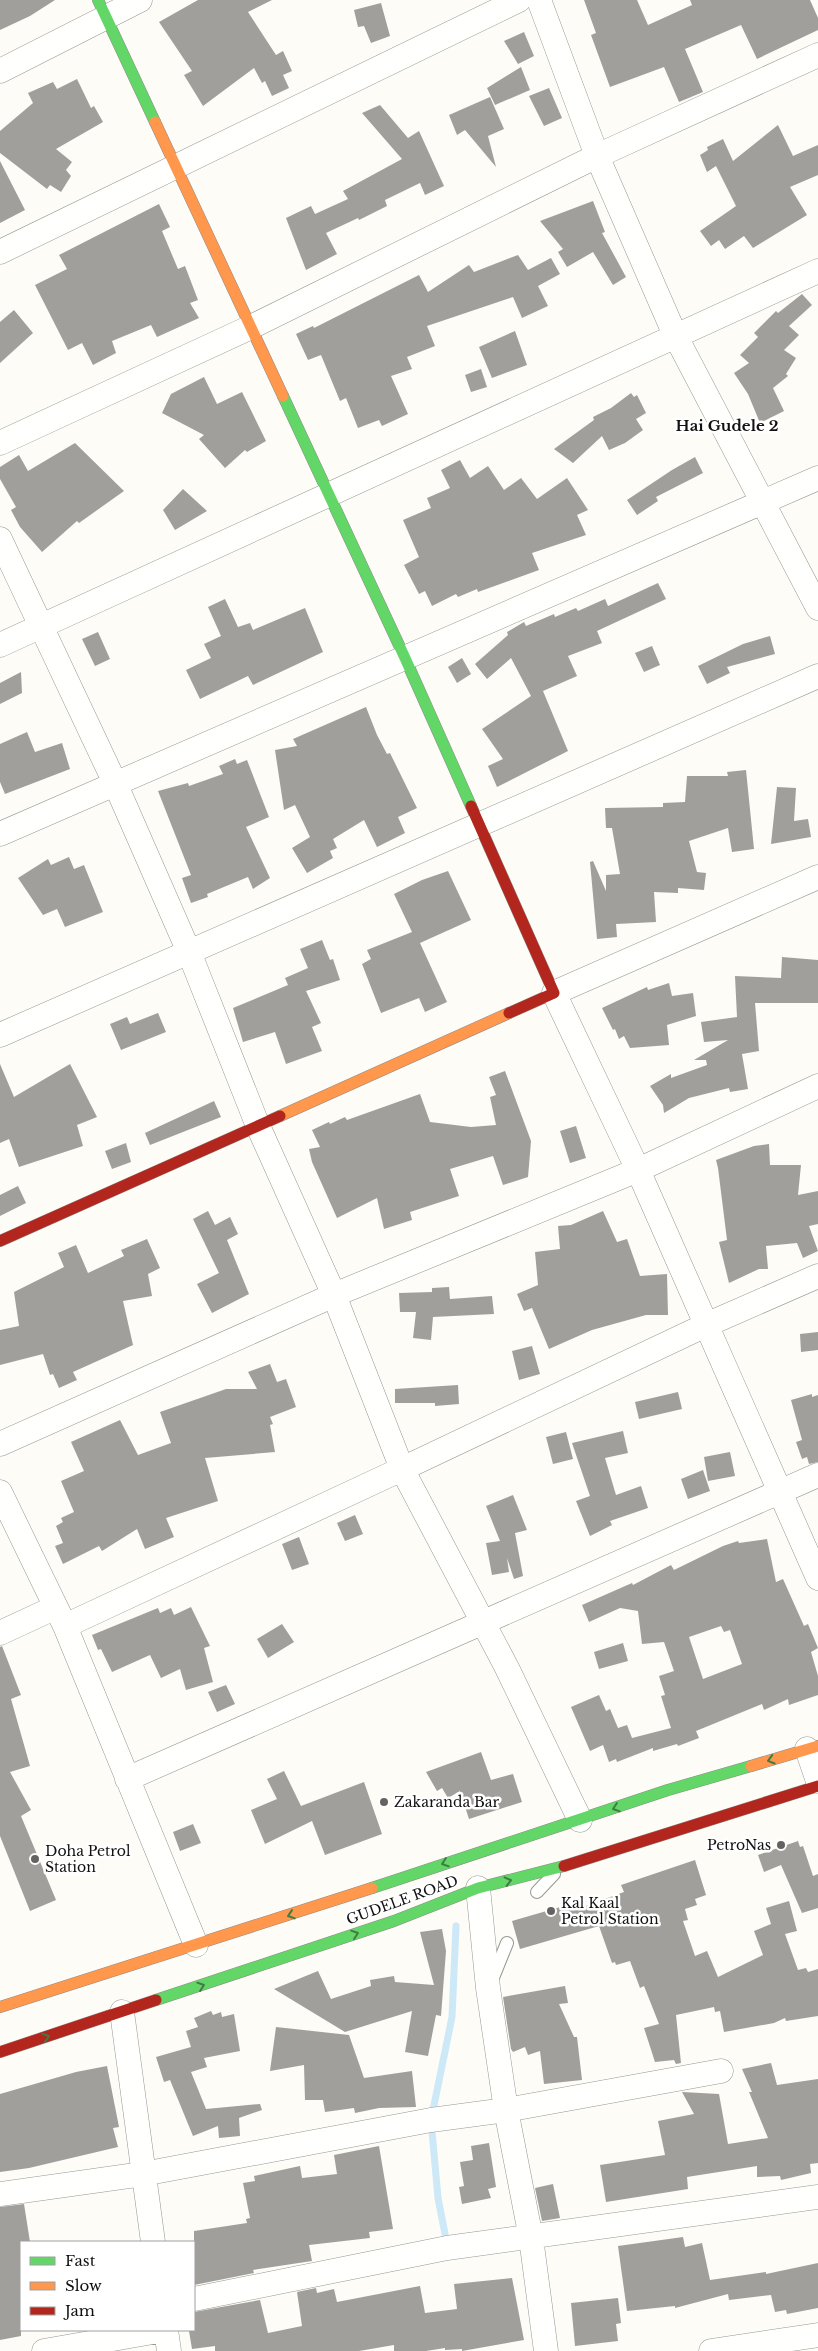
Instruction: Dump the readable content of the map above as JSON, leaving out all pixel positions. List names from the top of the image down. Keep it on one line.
{"streets":{"main road":["GUDELE ROAD"]},"districts":["Hai Gudele 2"],"places":["Zakaranda Bar","PetroNas","Doha Petrol Station","Kal Kaal Petrol Station"],"legend":["Fast","Slow","Jam"]}
